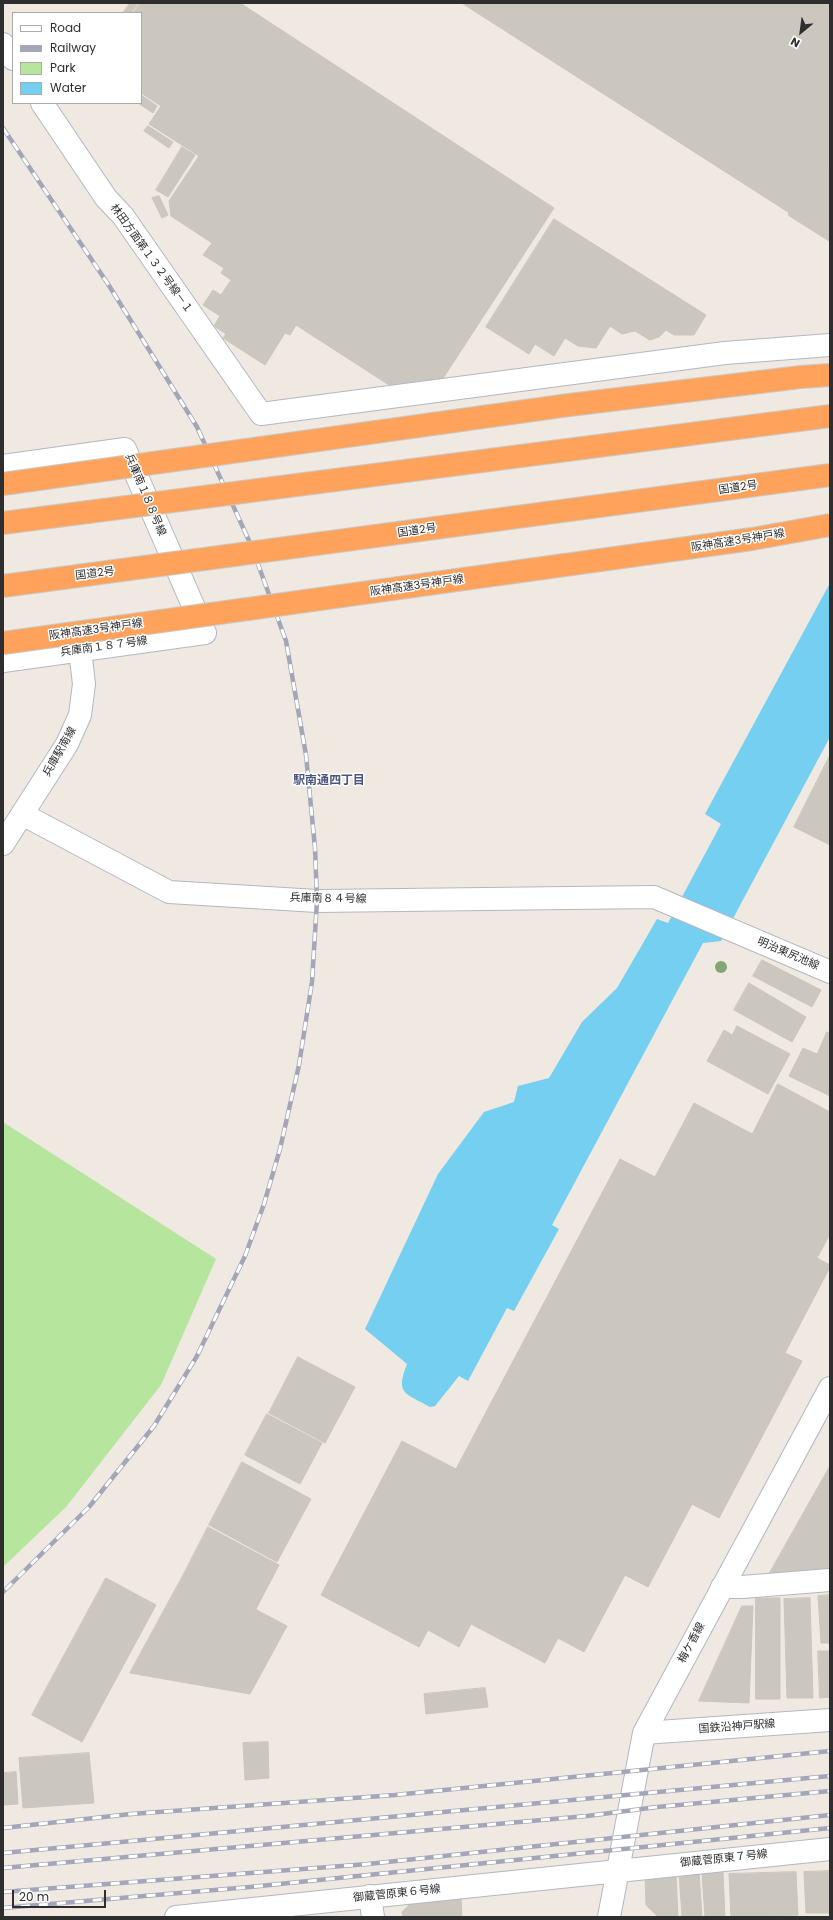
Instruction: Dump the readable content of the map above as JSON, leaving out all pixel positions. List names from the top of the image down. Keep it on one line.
{"streets":{"highway":["国道2号","阪神高速3号神戸線"],"street":["林田方面第１３２号線－１","兵庫南１８８号線","兵庫南１８７号線","兵庫駅南線","兵庫南８４号線","明治東尻池線","梅ケ香線","国鉄沿神戸駅線","御蔵菅原東７号線","御蔵菅原東６号線"]},"crossings":[["兵庫南１８８号線","兵庫南１８７号線"],["兵庫南１８７号線","兵庫駅南線"],["兵庫駅南線","兵庫南８４号線"],["兵庫南８４号線","明治東尻池線"],["梅ケ香線","国鉄沿神戸駅線"],["梅ケ香線","御蔵菅原東７号線"],["梅ケ香線","御蔵菅原東６号線"],["御蔵菅原東７号線","御蔵菅原東６号線"]],"districts":["駅南通四丁目"],"legend":["Road","Railway","Park","Water"],"scale_bar":"20 m","north":"bottom left"}
